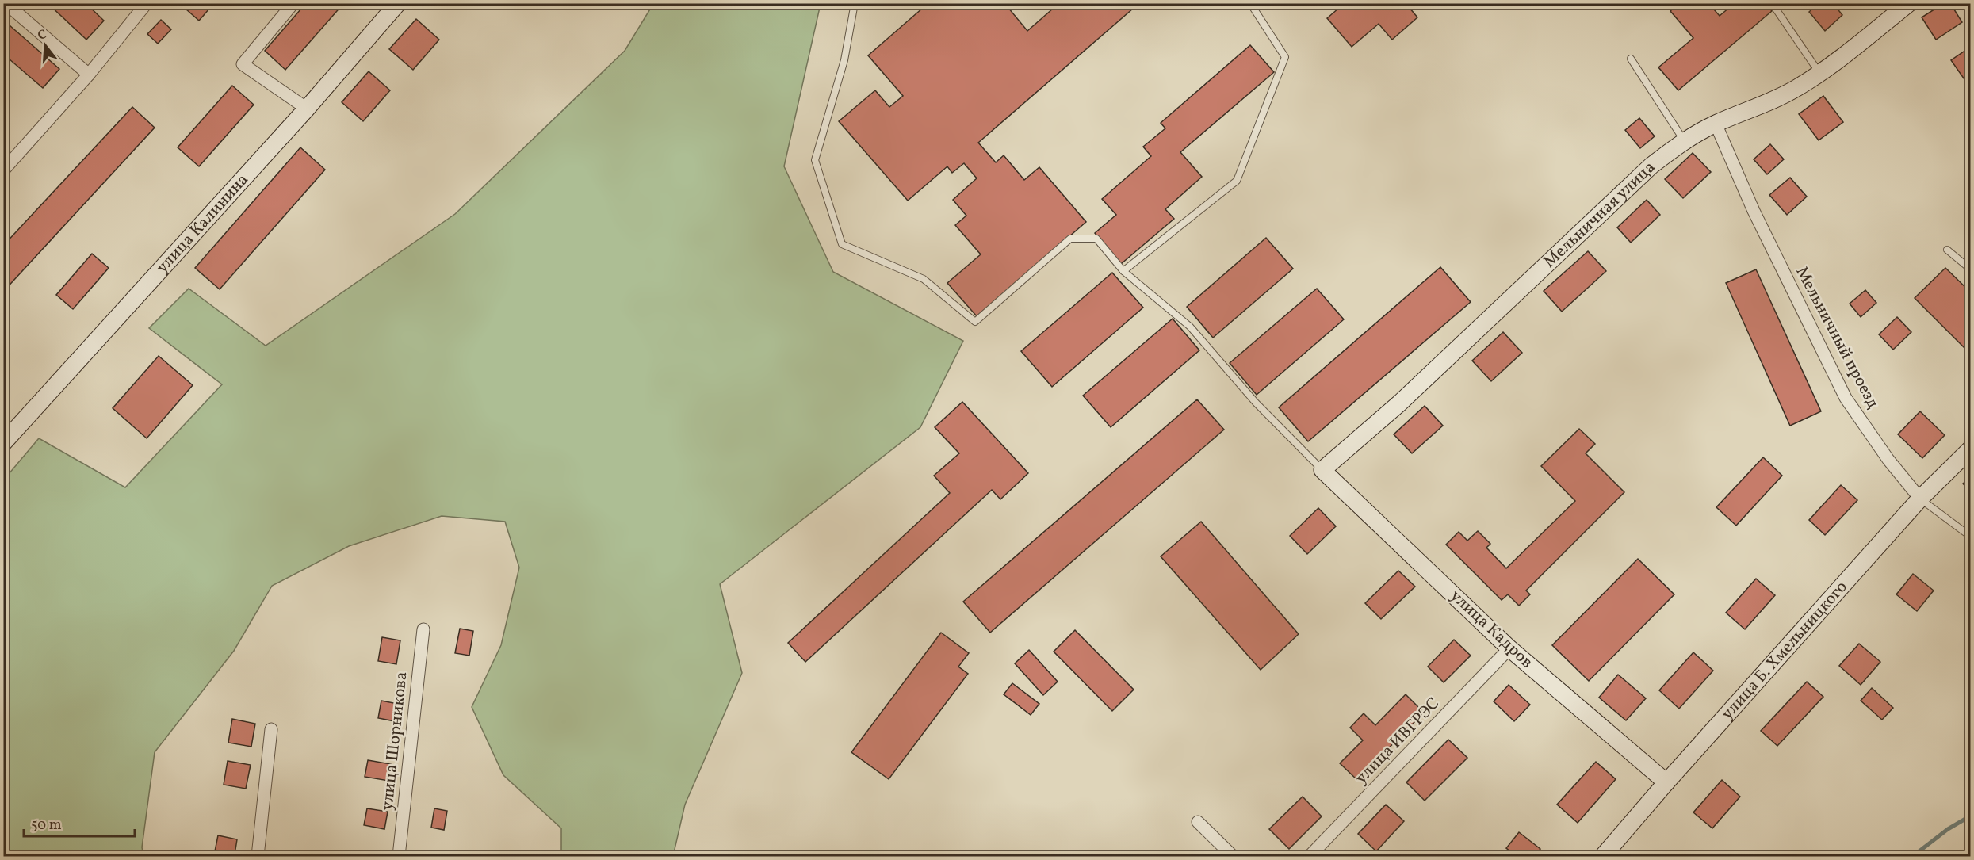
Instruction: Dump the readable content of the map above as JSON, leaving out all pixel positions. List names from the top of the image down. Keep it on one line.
{"streets":{"street":["Мельничная улица","улица Калинина","Мельничный проезд","улица Кадров","улица Б. Хмельницкого","улица Шорникова","улица ИВГРЭС"]},"crossings":[["Мельничная улица","Мельничный проезд"],["Мельничная улица","улица Кадров"],["Мельничный проезд","улица Б. Хмельницкого"],["улица Кадров","улица Б. Хмельницкого"],["улица Кадров","улица ИВГРЭС"]],"scale_bar":"50 m","north":"top"}
